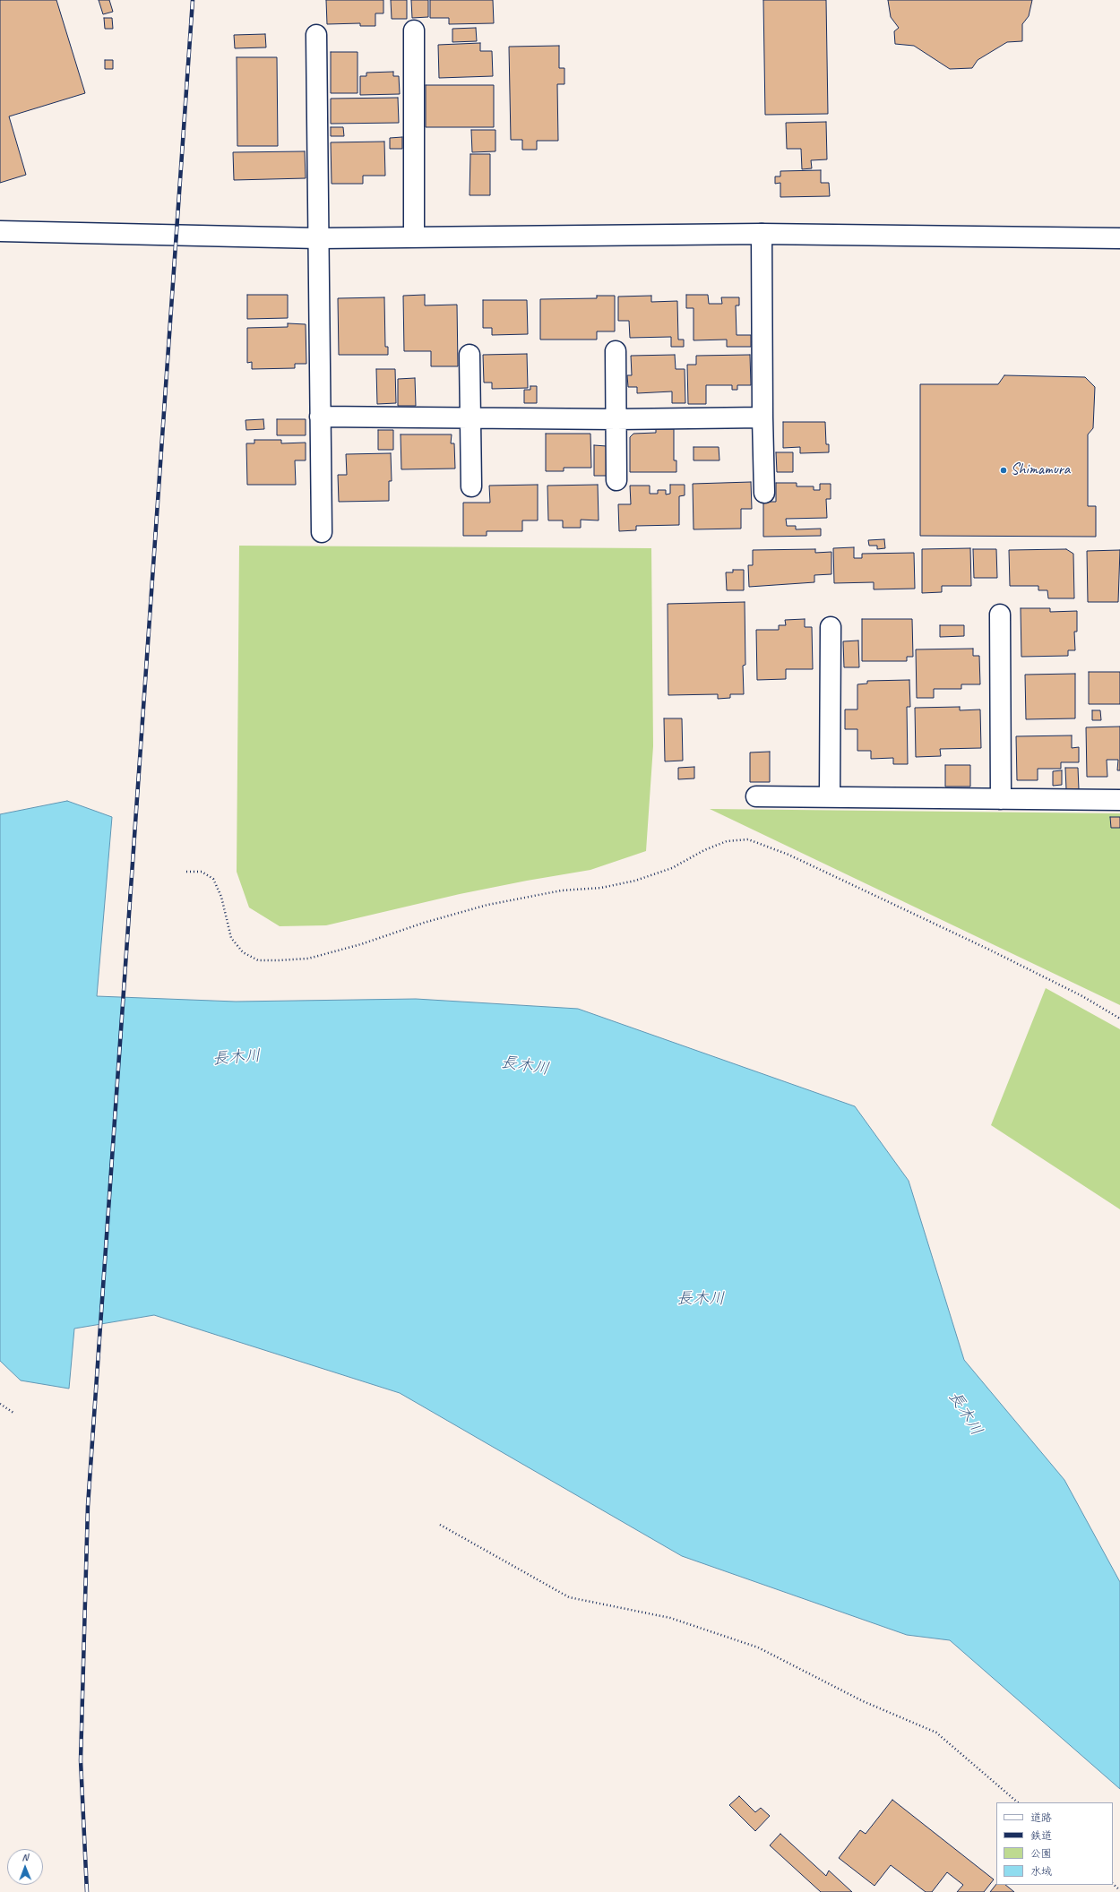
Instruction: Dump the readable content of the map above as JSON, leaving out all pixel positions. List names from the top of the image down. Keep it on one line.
{"water":["長木川"],"places":["Shimamura"],"legend":["道路","鉄道","公園","水域"],"north":"top"}
